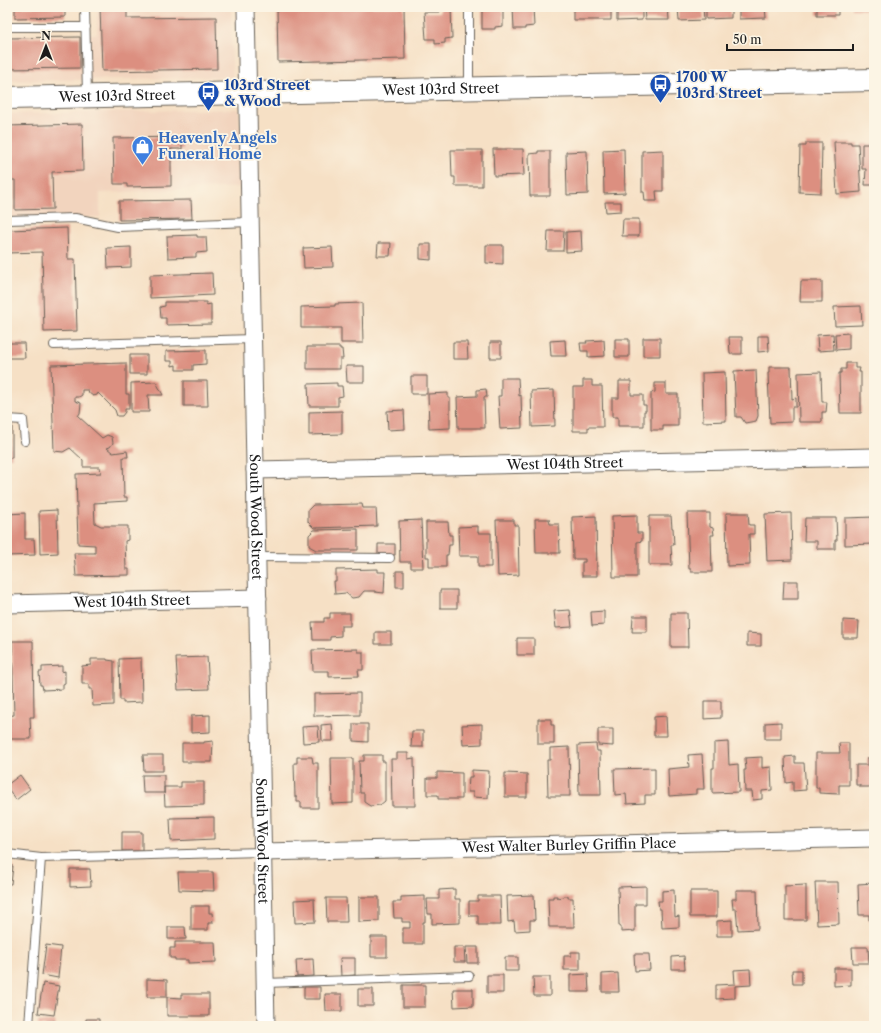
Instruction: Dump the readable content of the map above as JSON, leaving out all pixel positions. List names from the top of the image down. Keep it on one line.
{"streets":{"main road":["West 103rd Street"],"street":["West 104th Street","South Wood Street","West Walter Burley Griffin Place"]},"crossings":[["West 103rd Street","South Wood Street"],["West 104th Street","South Wood Street"],["South Wood Street","West Walter Burley Griffin Place"]],"places":{"bus stop":["1700 W 103rd Street","103rd Street & Wood"],"shop":["Heavenly Angels Funeral Home"]},"scale_bar":"50 m","north":"top"}
